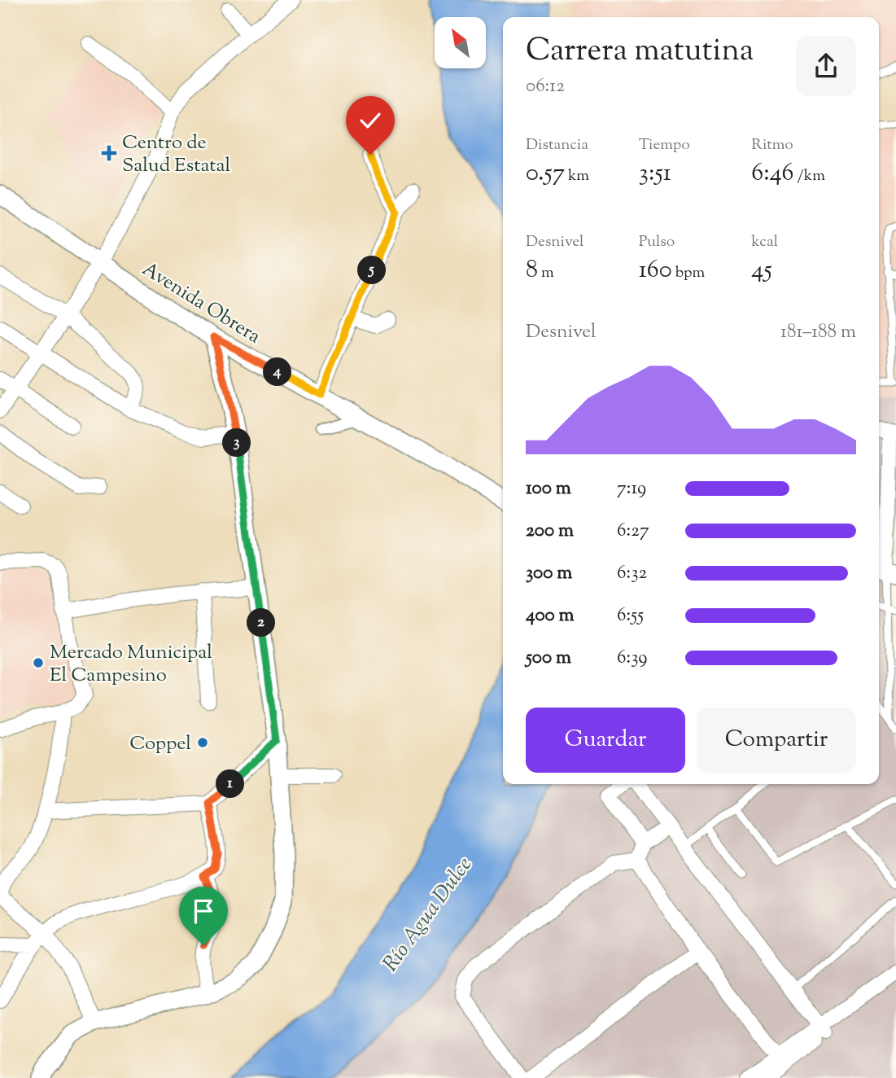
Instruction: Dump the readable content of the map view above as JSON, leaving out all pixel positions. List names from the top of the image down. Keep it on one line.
{"streets":{"street":["Avenida Obrera"]},"water":["Río Agua Dulce"],"places":{"health":["Centro de Salud Estatal"],"other":["Mercado Municipal El Campesino","Coppel"]},"north":"top left","page":{"heading":["Carrera matutina","06:12"],"stats":[["Distancia","0.57 km"],["Tiempo","3:51"],["Ritmo","6:46 /km"],["Desnivel","8 m"],["Pulso","160 bpm"],["kcal","45"]],"pins":["5","4","3","2","1"],"chart":["Desnivel","181–188 m"],"list":[{"name":"100 m","note":"7:19"},{"name":"200 m","note":"6:27"},{"name":"300 m","note":"6:32"},{"name":"400 m","note":"6:55"},{"name":"500 m","note":"6:39"}],"buttons":["Guardar","Compartir"]}}
